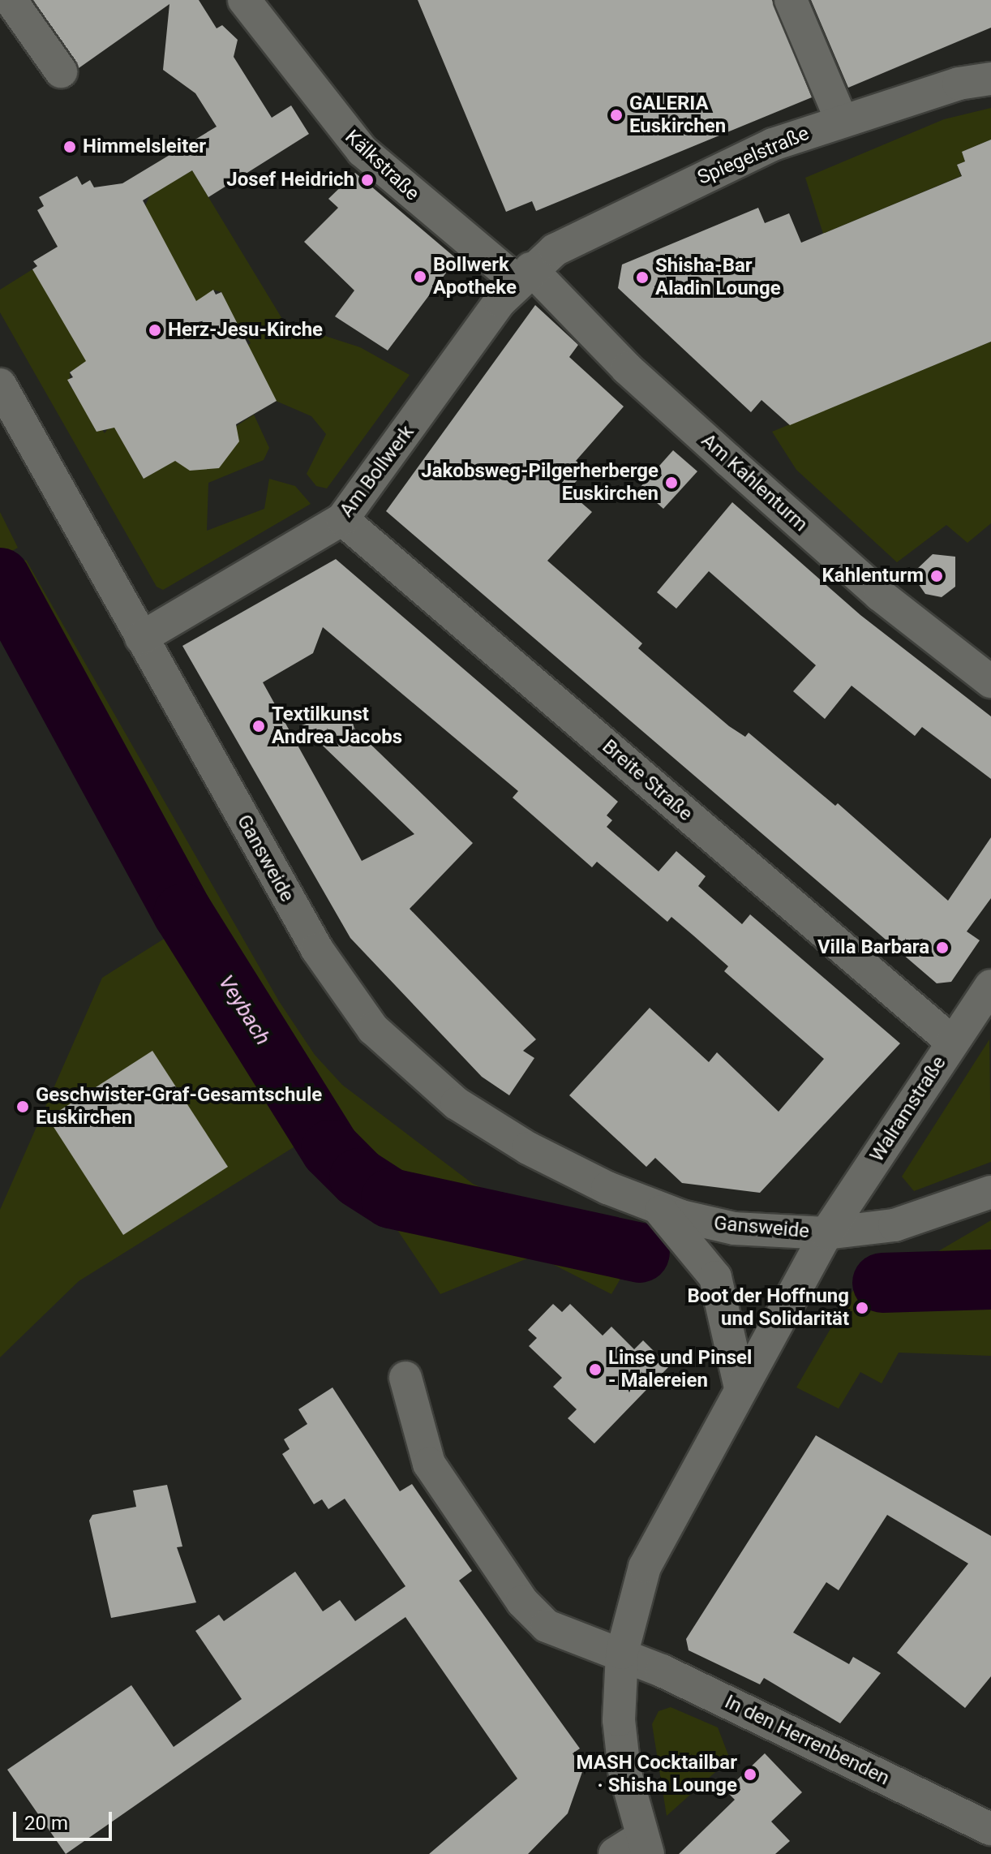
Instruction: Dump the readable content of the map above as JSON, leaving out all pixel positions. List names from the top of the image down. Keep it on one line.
{"streets":{"street":["Spiegelstraße","Kälkstraße","Am Bollwerk","Am Kahlenturm","Breite Straße","Gansweide","Walramstraße","In den Herrenbenden"]},"crossings":[["Spiegelstraße","Kälkstraße"],["Spiegelstraße","Am Bollwerk"],["Spiegelstraße","Am Kahlenturm"],["Kälkstraße","Am Bollwerk"],["Kälkstraße","Am Kahlenturm"],["Am Bollwerk","Am Kahlenturm"],["Am Bollwerk","Breite Straße"],["Am Bollwerk","Gansweide"],["Breite Straße","Walramstraße"],["Gansweide","Walramstraße"],["Walramstraße","In den Herrenbenden"]],"water":["Veybach"],"places":["GALERIA Euskirchen","Himmelsleiter","Josef Heidrich","Bollwerk Apotheke","Shisha-Bar Aladin Lounge","Herz-Jesu-Kirche","Jakobsweg-Pilgerherberge Euskirchen","Kahlenturm","Textilkunst Andrea Jacobs","Villa Barbara","Geschwister-Graf-Gesamtschule Euskirchen","Boot der Hoffnung und Solidarität","Linse und Pinsel - Malereien","MASH Cocktailbar · Shisha Lounge"],"scale_bar":"20 m"}
